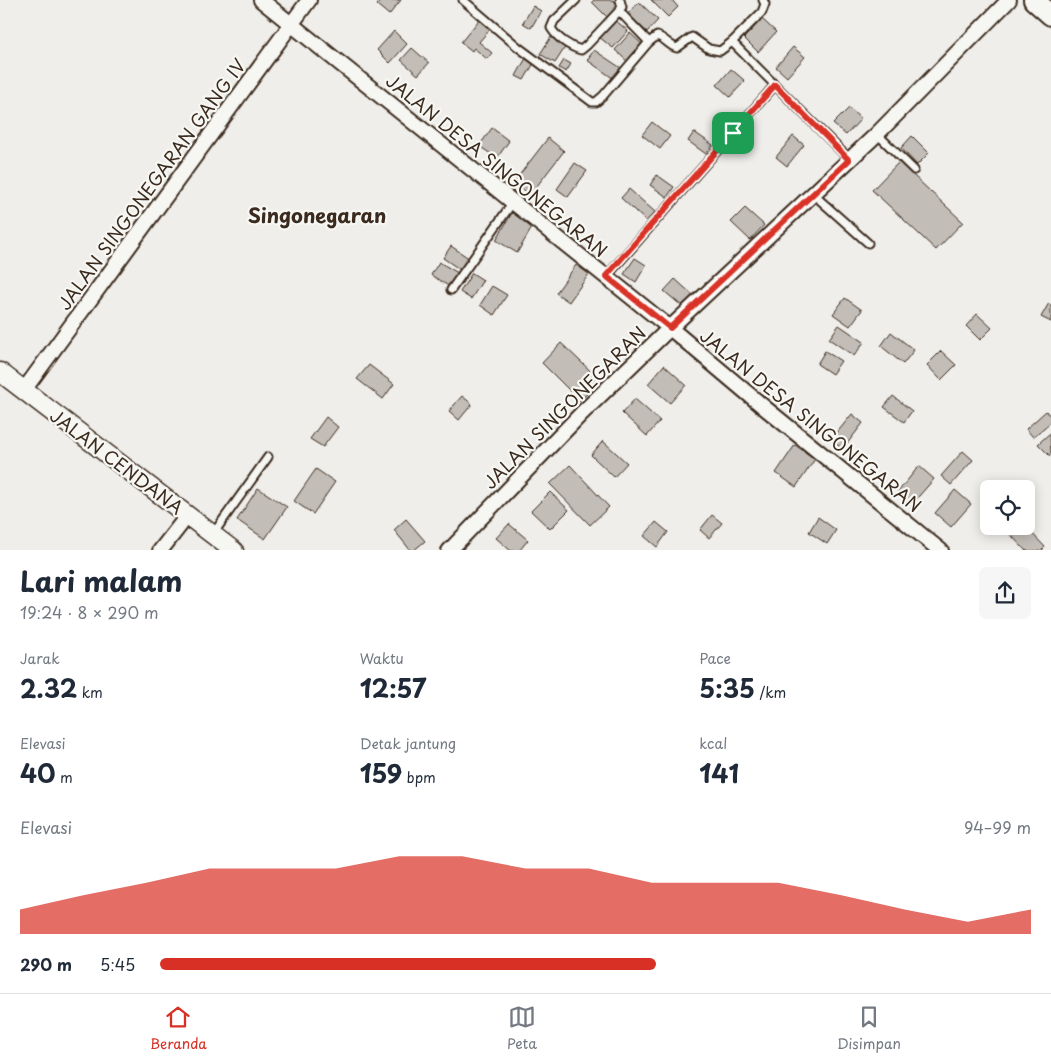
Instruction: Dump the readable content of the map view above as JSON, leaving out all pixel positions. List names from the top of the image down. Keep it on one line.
{"streets":{"street":["JALAN DESA SINGONEGARAN","JALAN SINGONEGARAN GANG IV","JALAN SINGONEGARAN","JALAN CENDANA"]},"crossings":[["JALAN DESA SINGONEGARAN","JALAN SINGONEGARAN GANG IV"],["JALAN DESA SINGONEGARAN","JALAN SINGONEGARAN"],["JALAN SINGONEGARAN GANG IV","JALAN CENDANA"]],"districts":["Singonegaran"],"page":{"heading":["Lari malam","19:24 · 8 × 290 m"],"stats":[["Jarak","2.32 km"],["Waktu","12:57"],["Pace","5:35 /km"],["Elevasi","40 m"],["Detak jantung","159 bpm"],["kcal","141"]],"chart":["Elevasi","94–99 m"],"list":[{"name":"290 m","note":"5:45"}],"tabs":["Beranda","Peta","Disimpan"]}}
